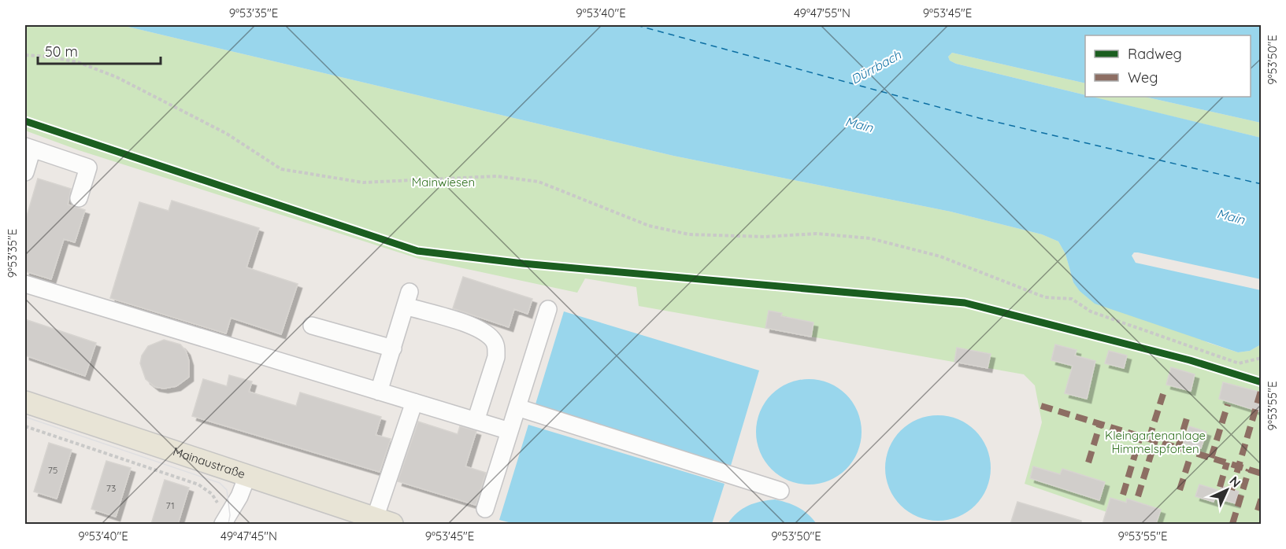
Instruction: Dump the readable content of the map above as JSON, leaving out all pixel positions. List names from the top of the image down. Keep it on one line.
{"streets":{"main road":["Mainaustraße"]},"water":["Dürrbach","Main"],"parks":["Mainwiesen","Kleingartenanlage Himmelspforten"],"house_numbers":["75","73","71"],"legend":["Radweg","Weg"],"scale_bar":"50 m","north":"top right","coordinates":["9°53'35\"E","9°53'40\"E","49°47'55\"N","9°53'45\"E","9°53'50\"E","9°53'55\"E","49°47'45\"N"]}
